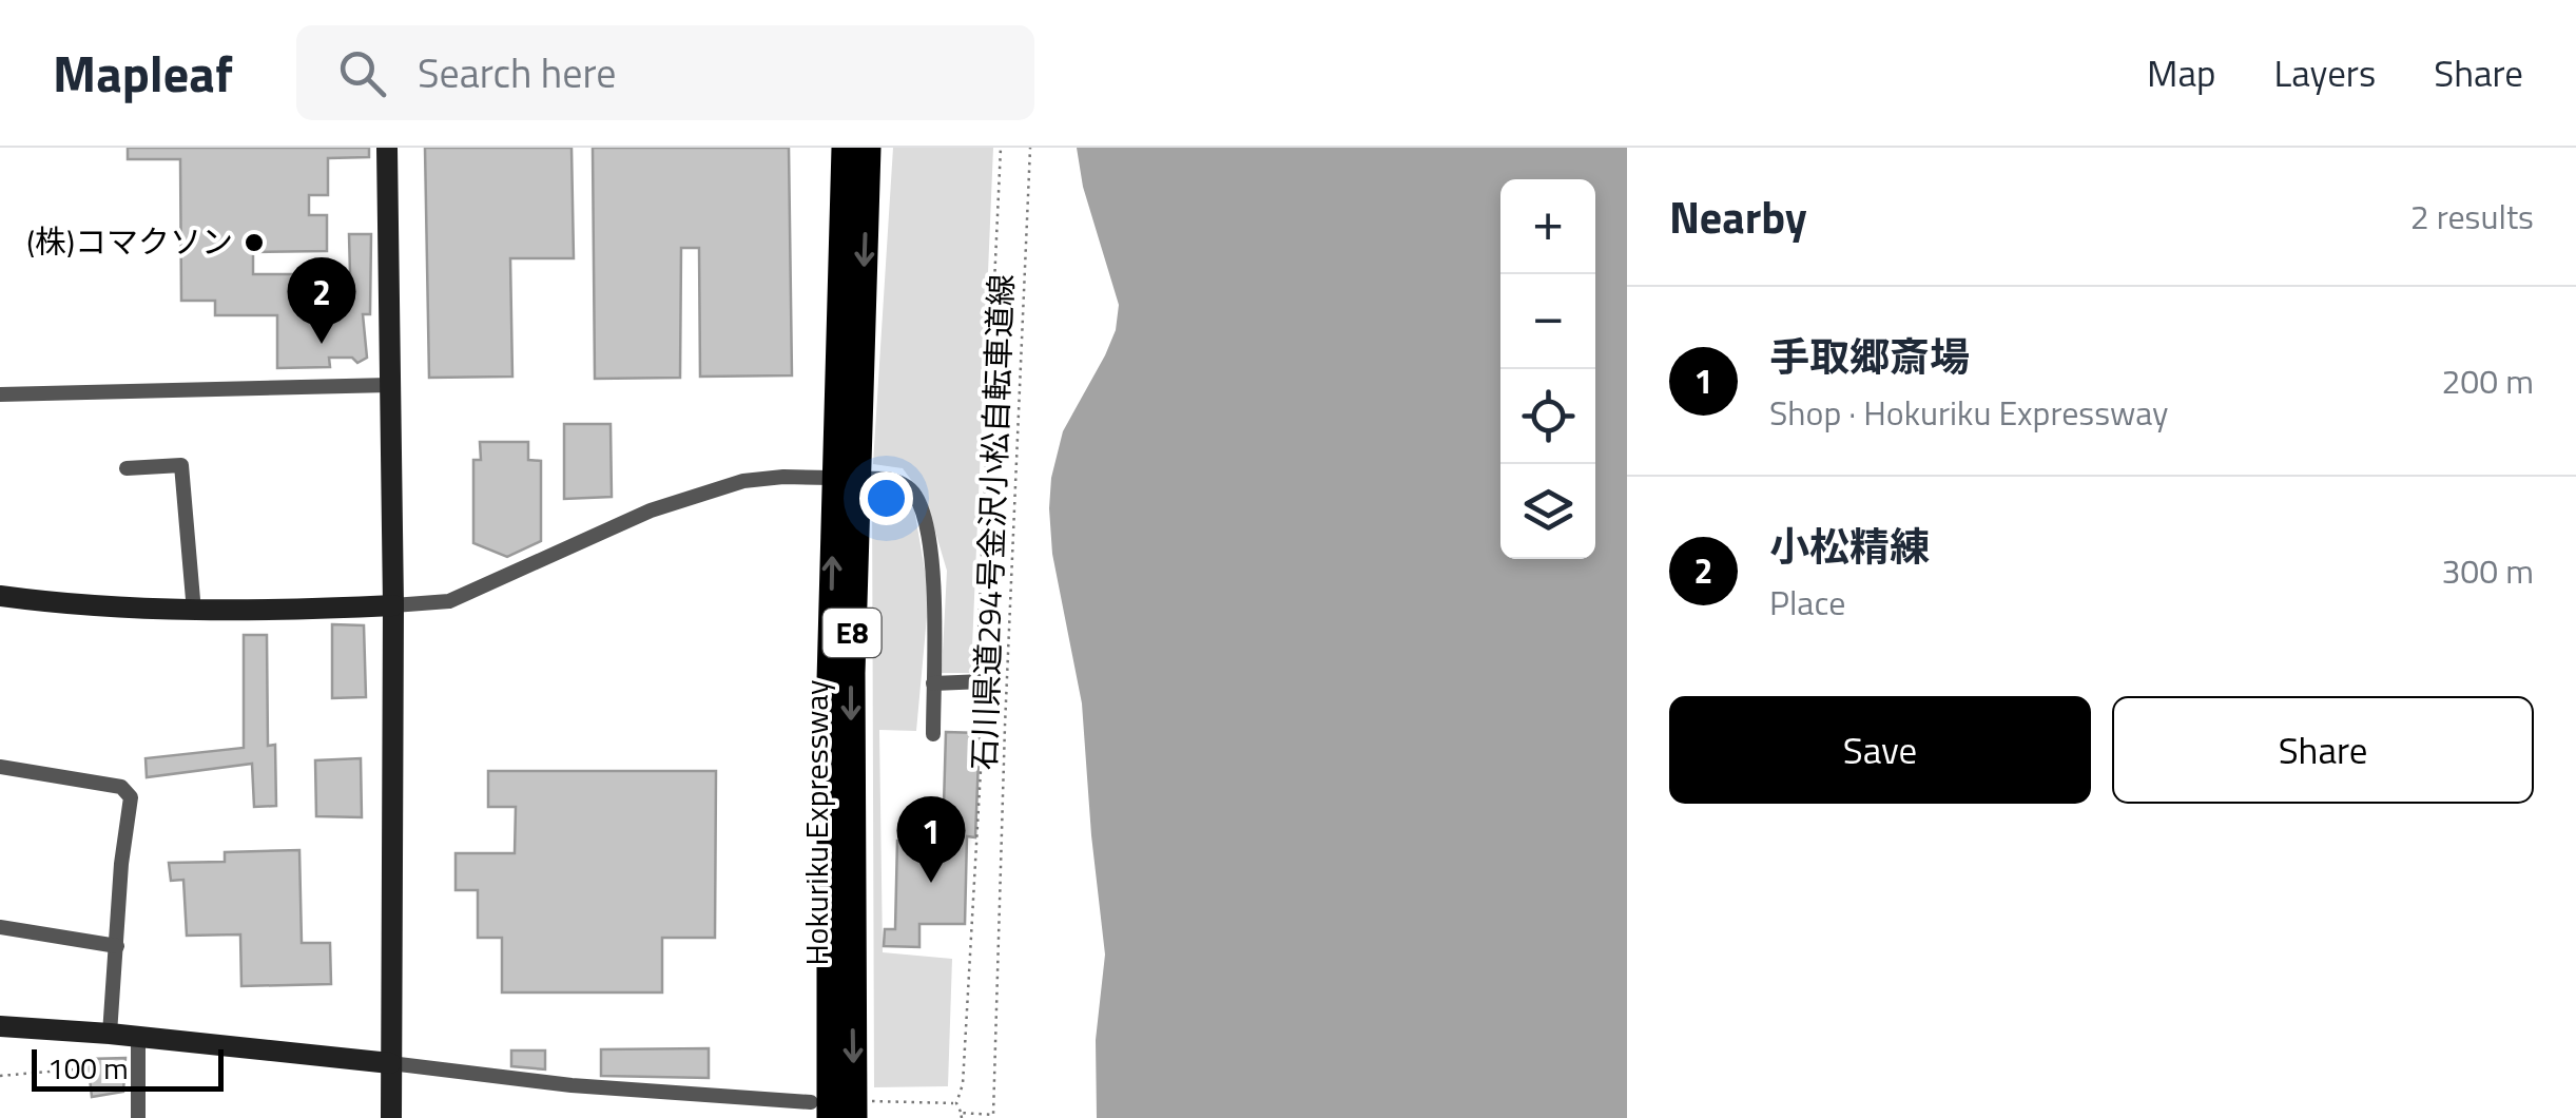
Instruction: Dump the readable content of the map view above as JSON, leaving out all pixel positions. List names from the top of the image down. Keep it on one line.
{"streets":{"highway":["E8","Hokuriku Expressway"],"path":["石川県道294号金沢小松自転車道線"]},"places":["(株)コマクソン"],"scale_bar":"100 m","page":{"header":"Mapleaf","search":"Search here","nav":["Map","Layers","Share"],"heading":["Nearby","2 results"],"map_buttons":["+","−"],"pins":["2","1"],"list":[{"mark":"1","name":"手取郷斎場","note":"Shop · Hokuriku Expressway","value":"200 m"},{"mark":"2","name":"小松精練","note":"Place","value":"300 m"}],"buttons":["Save","Share"],"scale":"100 m"}}
